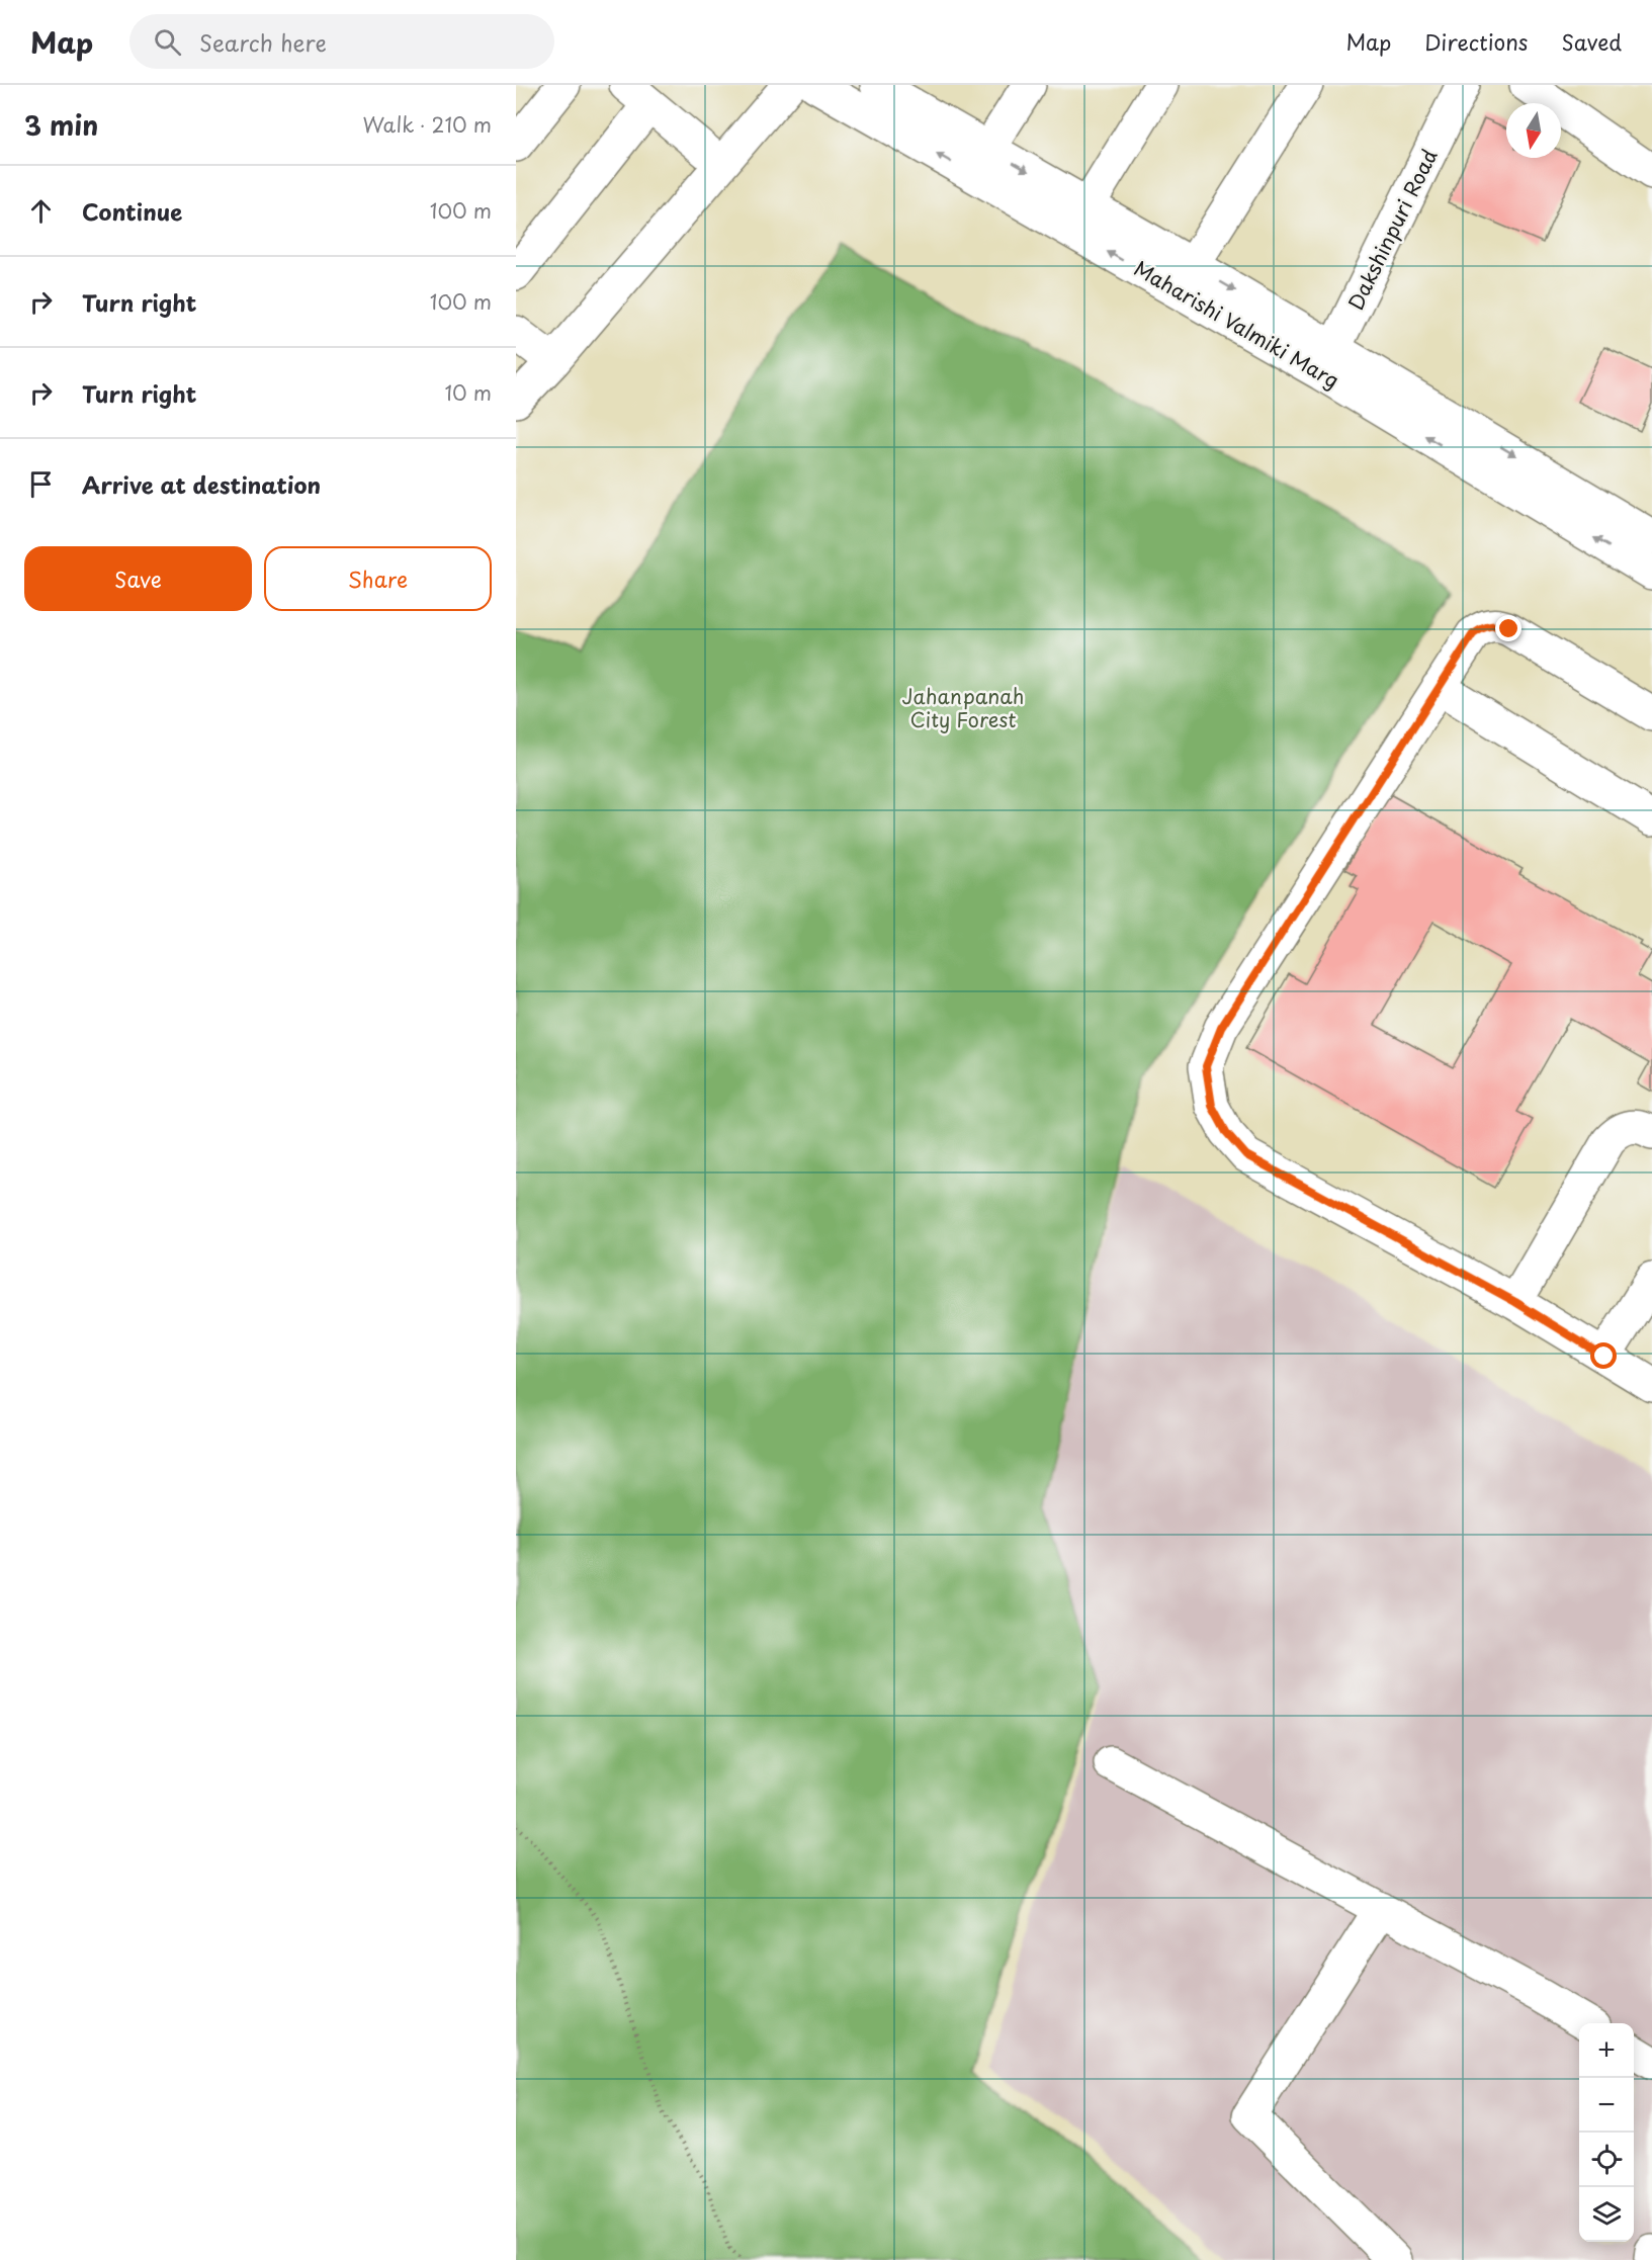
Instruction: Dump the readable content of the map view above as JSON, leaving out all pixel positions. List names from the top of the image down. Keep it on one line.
{"streets":{"street":["Dakshinpuri Road","Maharishi Valmiki Marg"]},"crossings":[["Dakshinpuri Road","Maharishi Valmiki Marg"]],"parks":["Jahanpanah City Forest"],"north":"bottom","page":{"header":"Map","search":"Search here","nav":["Map","Directions","Saved"],"heading":["3 min","Walk · 210 m"],"list":[["Continue","100 m"],["Turn right","100 m"],["Turn right","10 m"],"Arrive at destination"],"buttons":["Save","Share"],"map_buttons":["+","−"]}}
